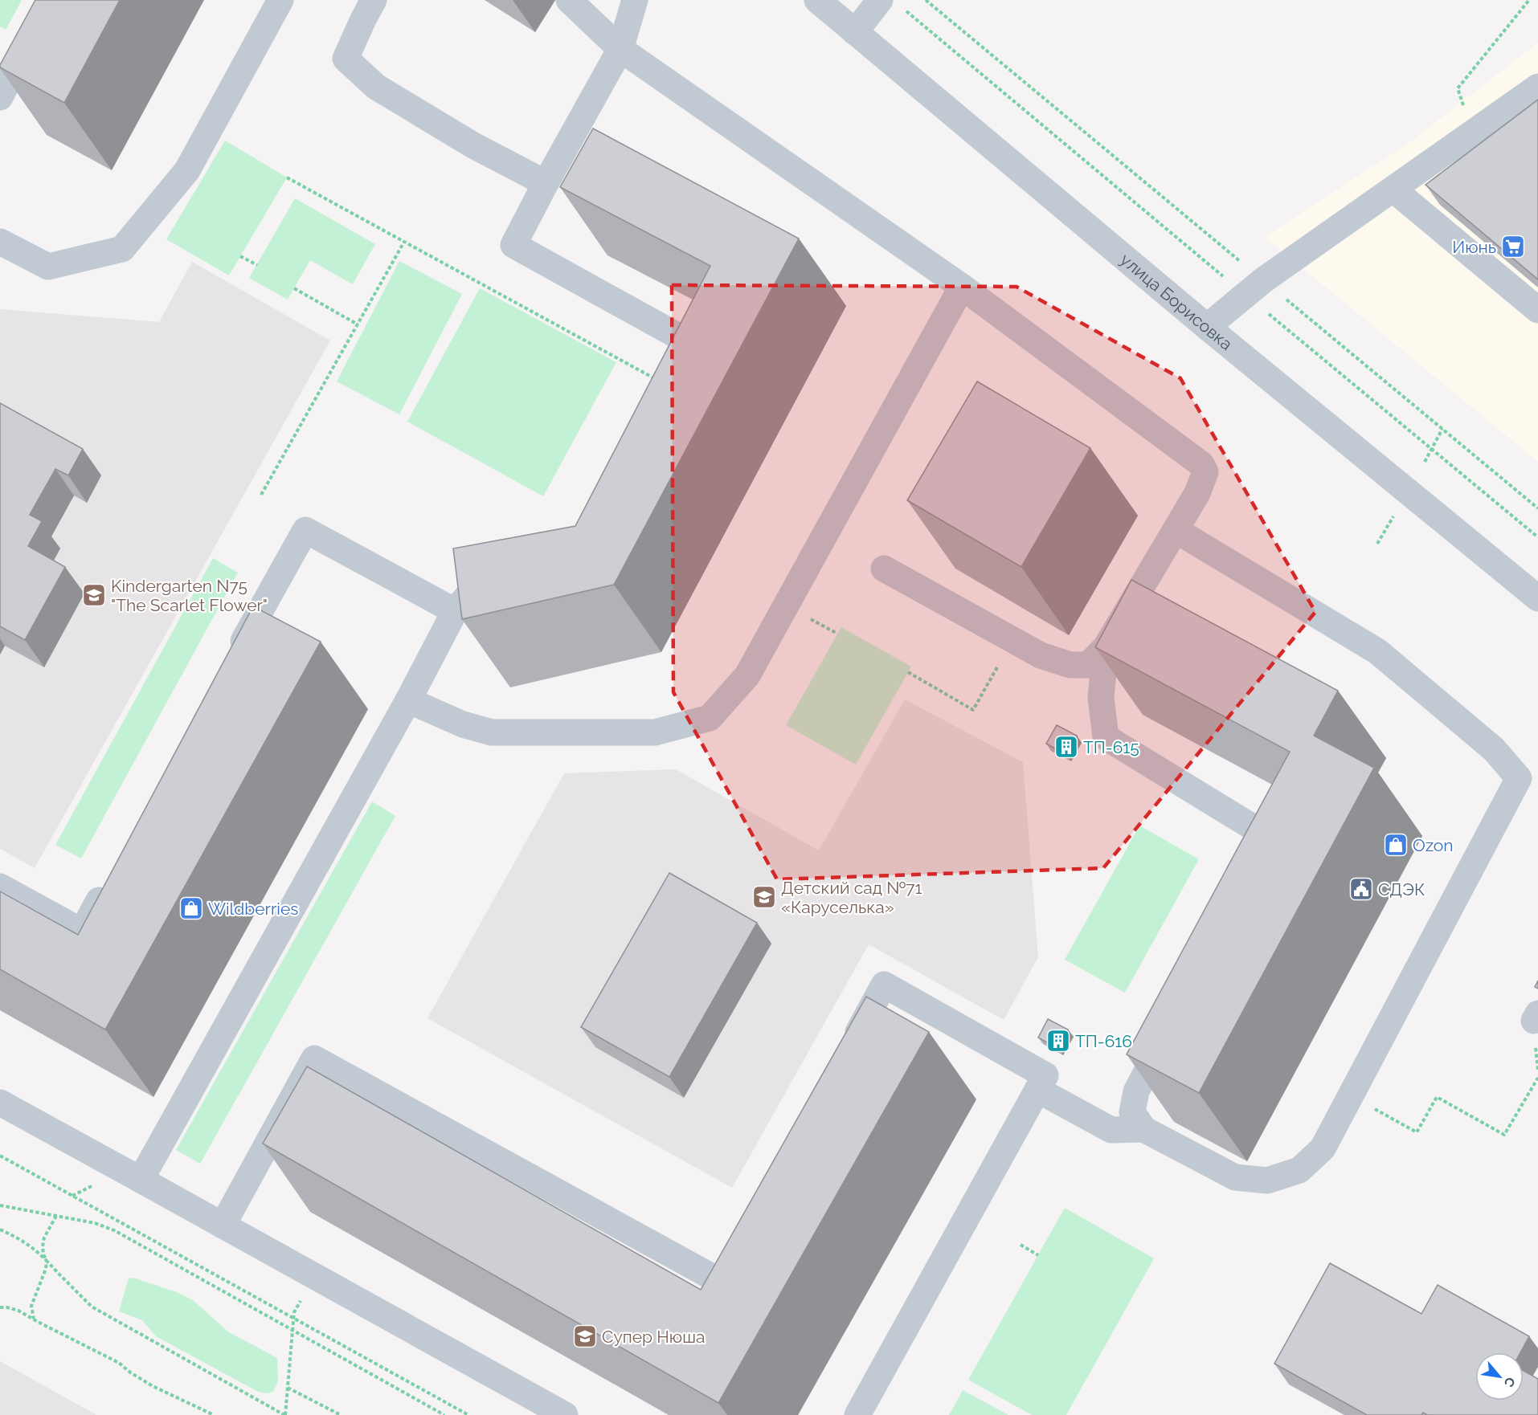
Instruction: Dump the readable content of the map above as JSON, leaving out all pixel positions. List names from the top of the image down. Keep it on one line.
{"streets":{"street":["улица Борисовка"]},"places":{"supermarket":["Июнь"],"school or university":["Kindergarten N75 \"The Scarlet Flower\"","Детский сад №71 «Каруселька»","Супер Нюша"],"building":["ТП-615","ТП-616"],"shop":["Ozon","Wildberries"],"public building":["СДЭК"]},"north":"bottom right"}
